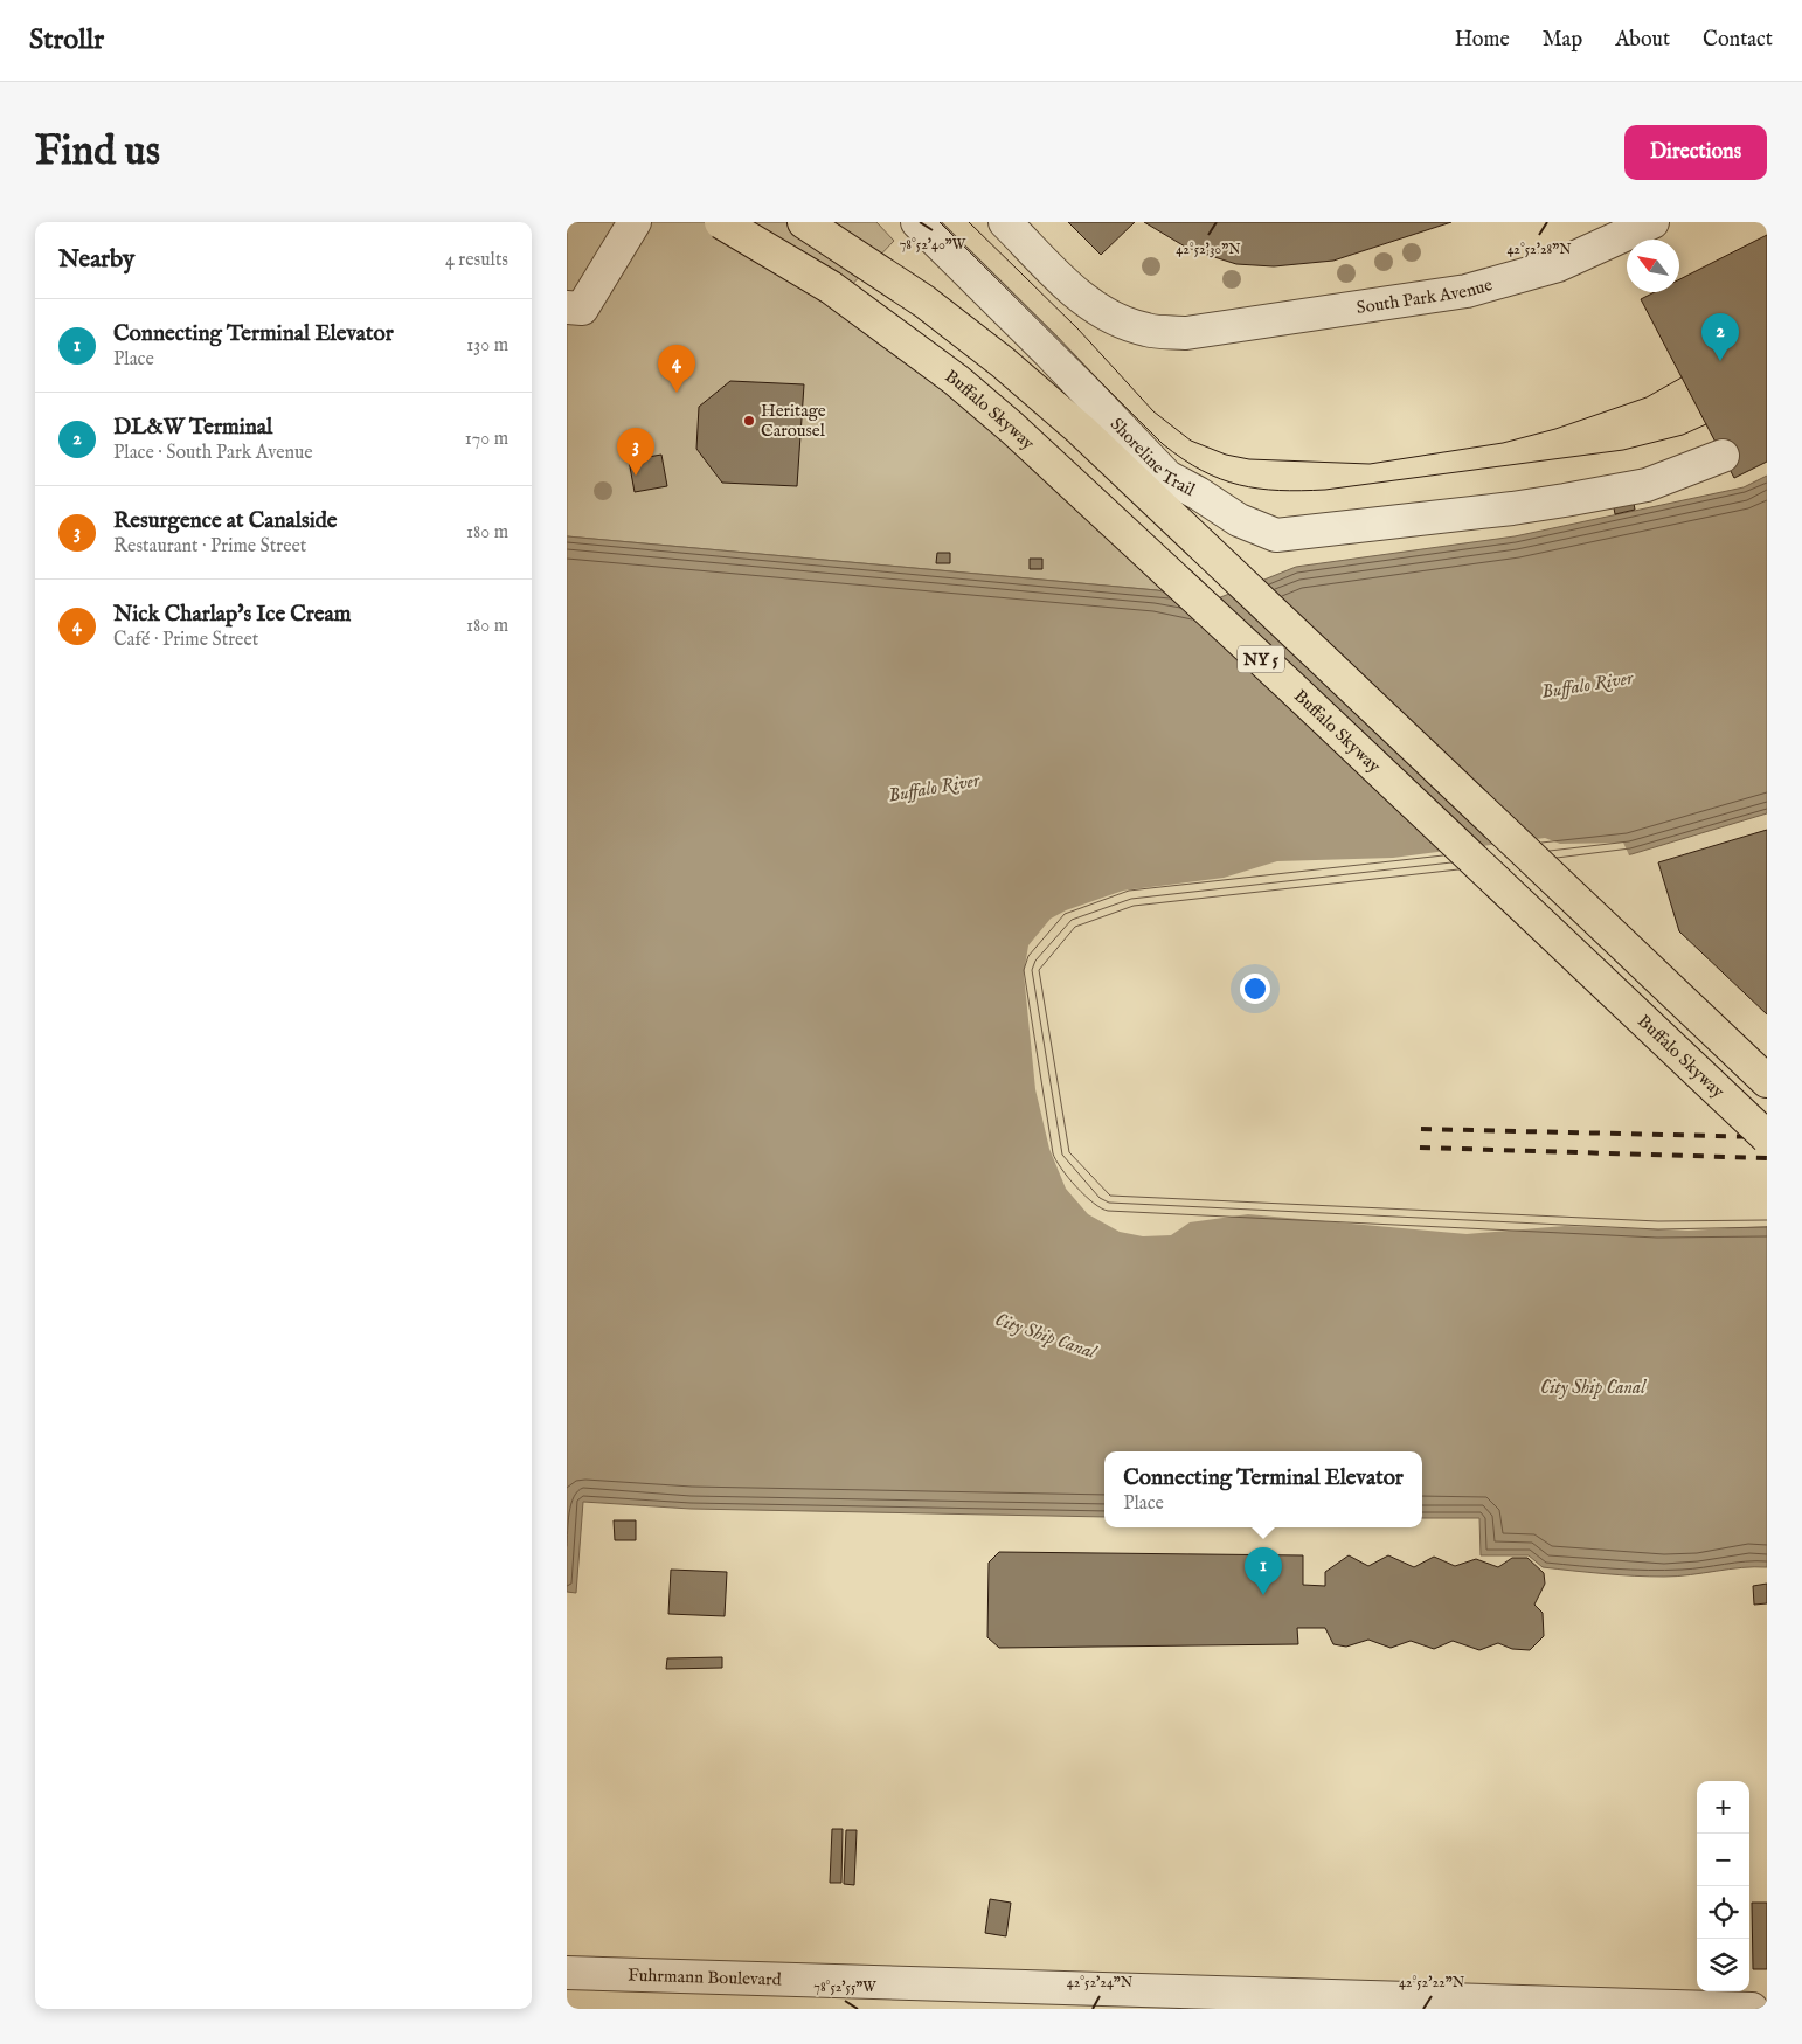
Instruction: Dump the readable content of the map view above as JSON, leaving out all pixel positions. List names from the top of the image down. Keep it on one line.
{"streets":{"highway":["Buffalo Skyway","NY 5"],"street":["South Park Avenue","Shoreline Trail","Fuhrmann Boulevard"]},"water":["Buffalo River","City Ship Canal"],"places":["Heritage Carousel"],"north":"top left","page":{"header":"Strollr","nav":["Home","Map","About","Contact"],"buttons":"Directions","title":"Find us","heading":["Nearby","4 results"],"list":[{"mark":"1","name":"Connecting Terminal Elevator","note":"Place","value":"130 m"},{"mark":"2","name":"DL&W Terminal","note":"Place · South Park Avenue","value":"170 m"},{"mark":"3","name":"Resurgence at Canalside","note":"Restaurant · Prime Street","value":"180 m"},{"mark":"4","name":"Nick Charlap's Ice Cream","note":"Café · Prime Street","value":"180 m"}],"pins":["2","4","3","1"],"popup":["Connecting Terminal Elevator","Place"],"map_buttons":["+","−"]},"coordinates":["78°52'40\"W","42°52'30\"N","42°52'28\"N","42°52'24\"N","42°52'22\"N","78°52'55\"W"]}
